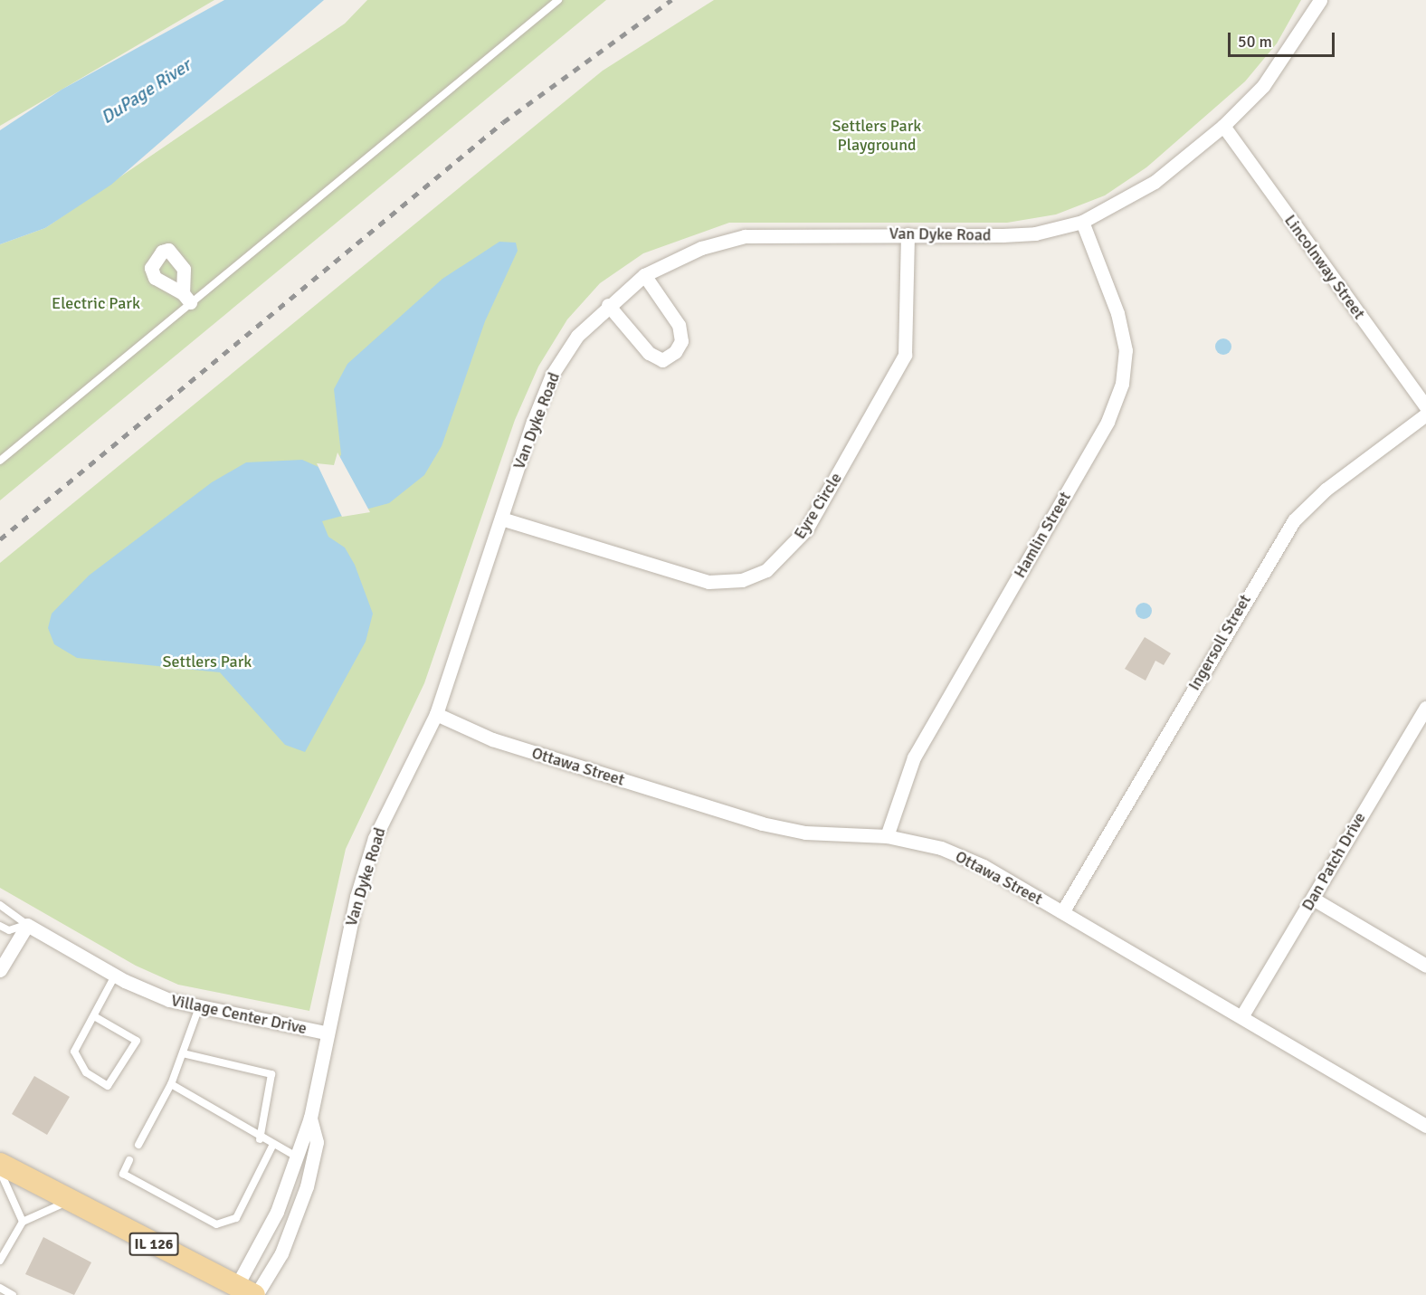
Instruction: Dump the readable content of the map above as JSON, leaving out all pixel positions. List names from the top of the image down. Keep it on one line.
{"streets":{"main road":["IL 126"],"street":["Van Dyke Road","Lincolnway Street","Eyre Circle","Hamlin Street","Ingersoll Street","Ottawa Street","Dan Patch Drive","Village Center Drive"]},"crossings":[["Van Dyke Road","Lincolnway Street"],["Van Dyke Road","Eyre Circle"],["Van Dyke Road","Hamlin Street"],["Van Dyke Road","Ottawa Street"],["Van Dyke Road","Village Center Drive"],["Van Dyke Road","IL 126"],["Hamlin Street","Ottawa Street"],["Ingersoll Street","Ottawa Street"],["Ottawa Street","Dan Patch Drive"]],"water":["DuPage River"],"parks":["Settlers Park Playground","Electric Park","Settlers Park"],"scale_bar":"50 m"}
